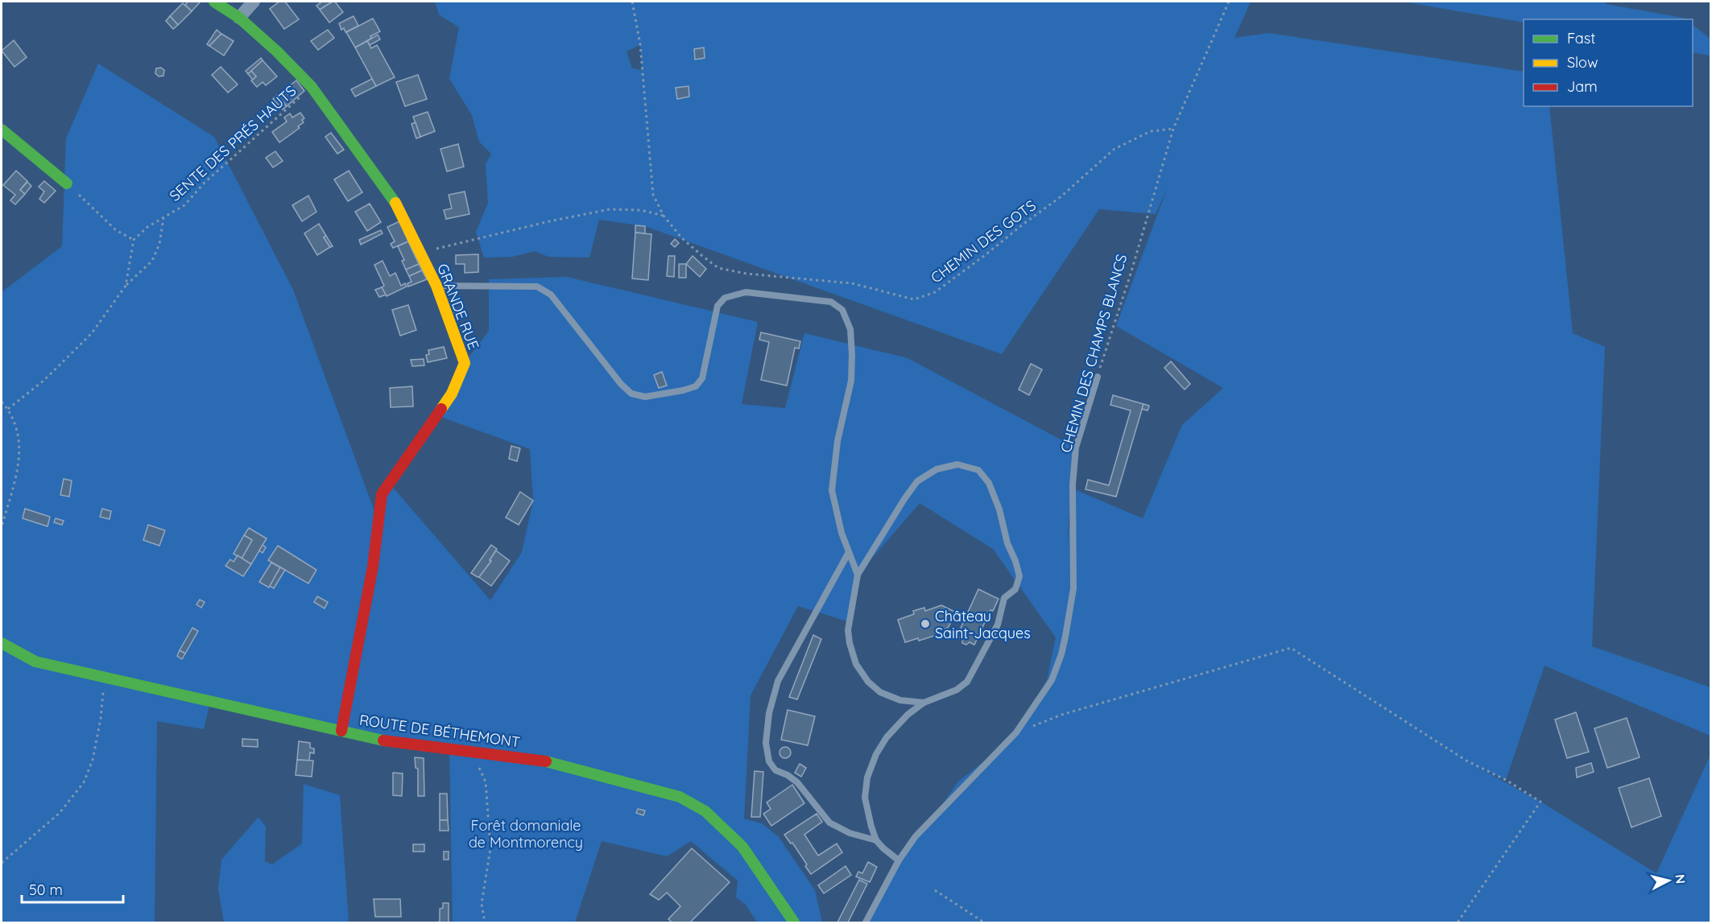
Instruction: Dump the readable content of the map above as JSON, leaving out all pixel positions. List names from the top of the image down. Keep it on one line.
{"streets":{"street":["GRANDE RUE","ROUTE DE BÉTHEMONT"],"lane":["CHEMIN DES CHAMPS BLANCS"],"path":["SENTE DES PRÉS HAUTS","CHEMIN DES GOTS"]},"crossings":[["SENTE DES PRÉS HAUTS","GRANDE RUE"],["CHEMIN DES GOTS","CHEMIN DES CHAMPS BLANCS"],["GRANDE RUE","ROUTE DE BÉTHEMONT"]],"parks":["Forêt domaniale de Montmorency"],"places":["Château Saint-Jacques"],"legend":["Fast","Slow","Jam"],"scale_bar":"50 m","north":"right"}
